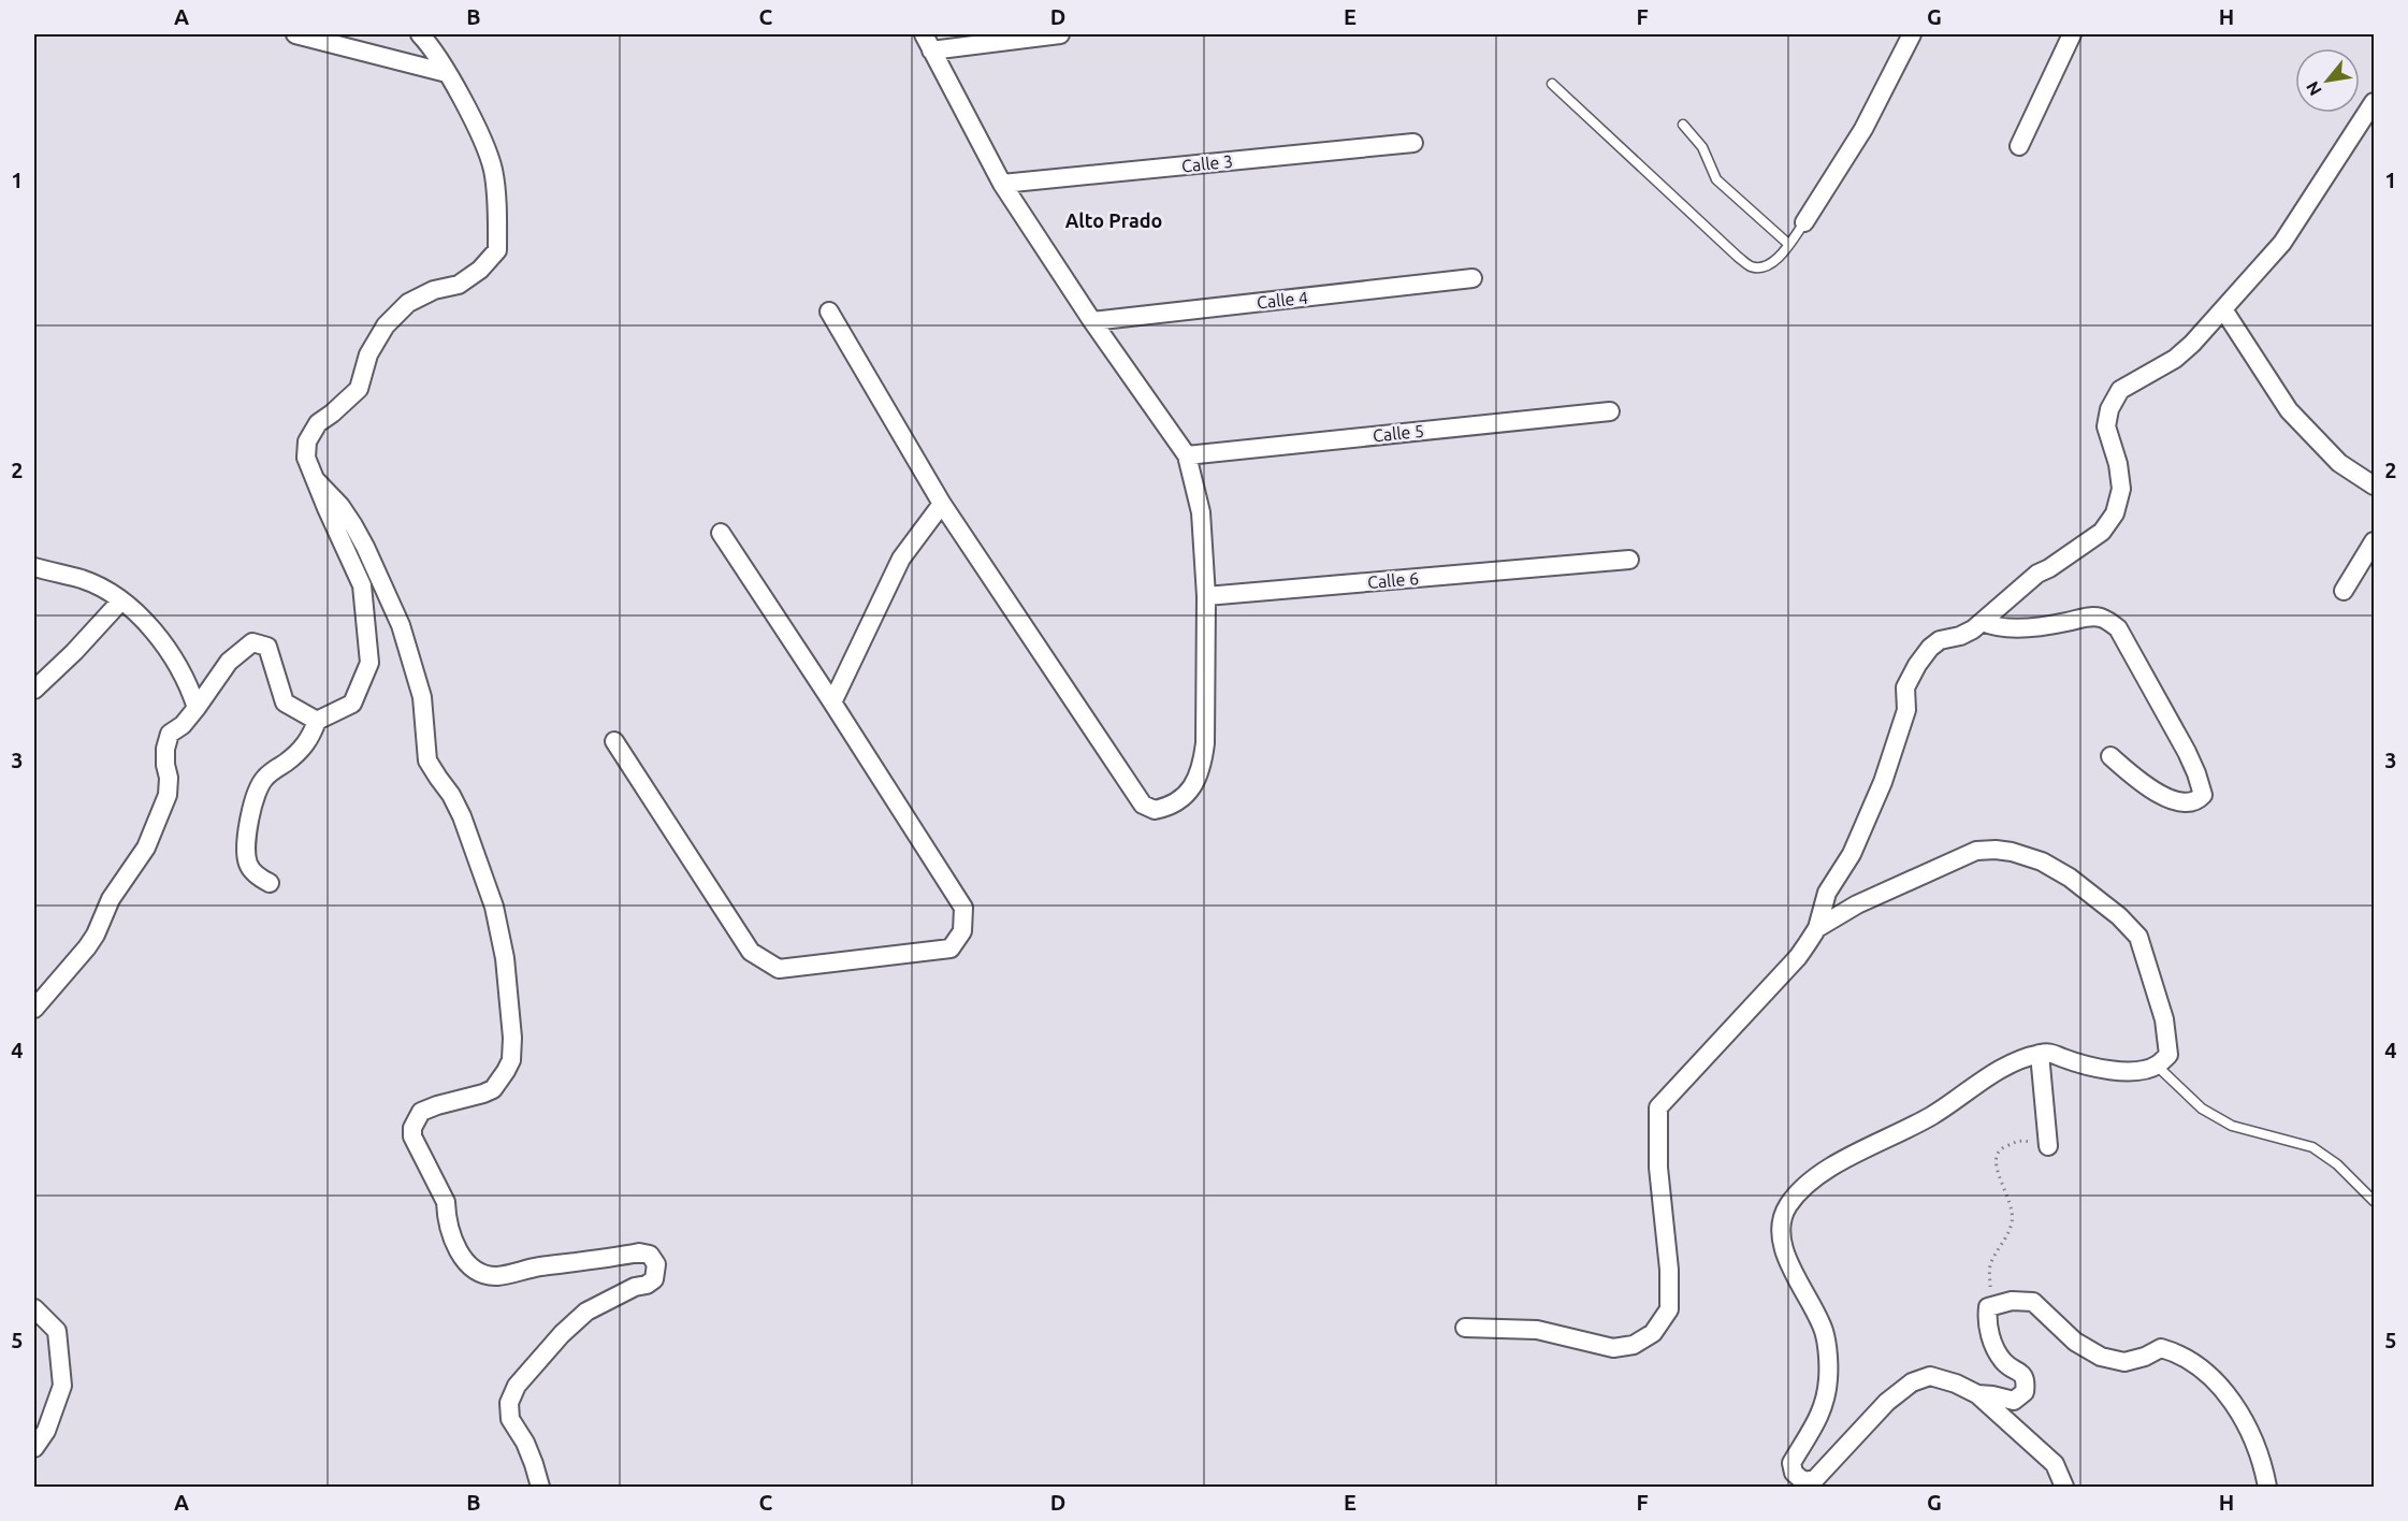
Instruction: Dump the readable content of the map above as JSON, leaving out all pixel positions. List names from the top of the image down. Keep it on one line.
{"streets":{"street":["Calle 3","Calle 4","Calle 5","Calle 6"]},"districts":["Alto Prado"],"north":"bottom left","grid":{"columns":["A","B","C","D","E","F","G","H"],"rows":["1","2","3","4","5"]}}
